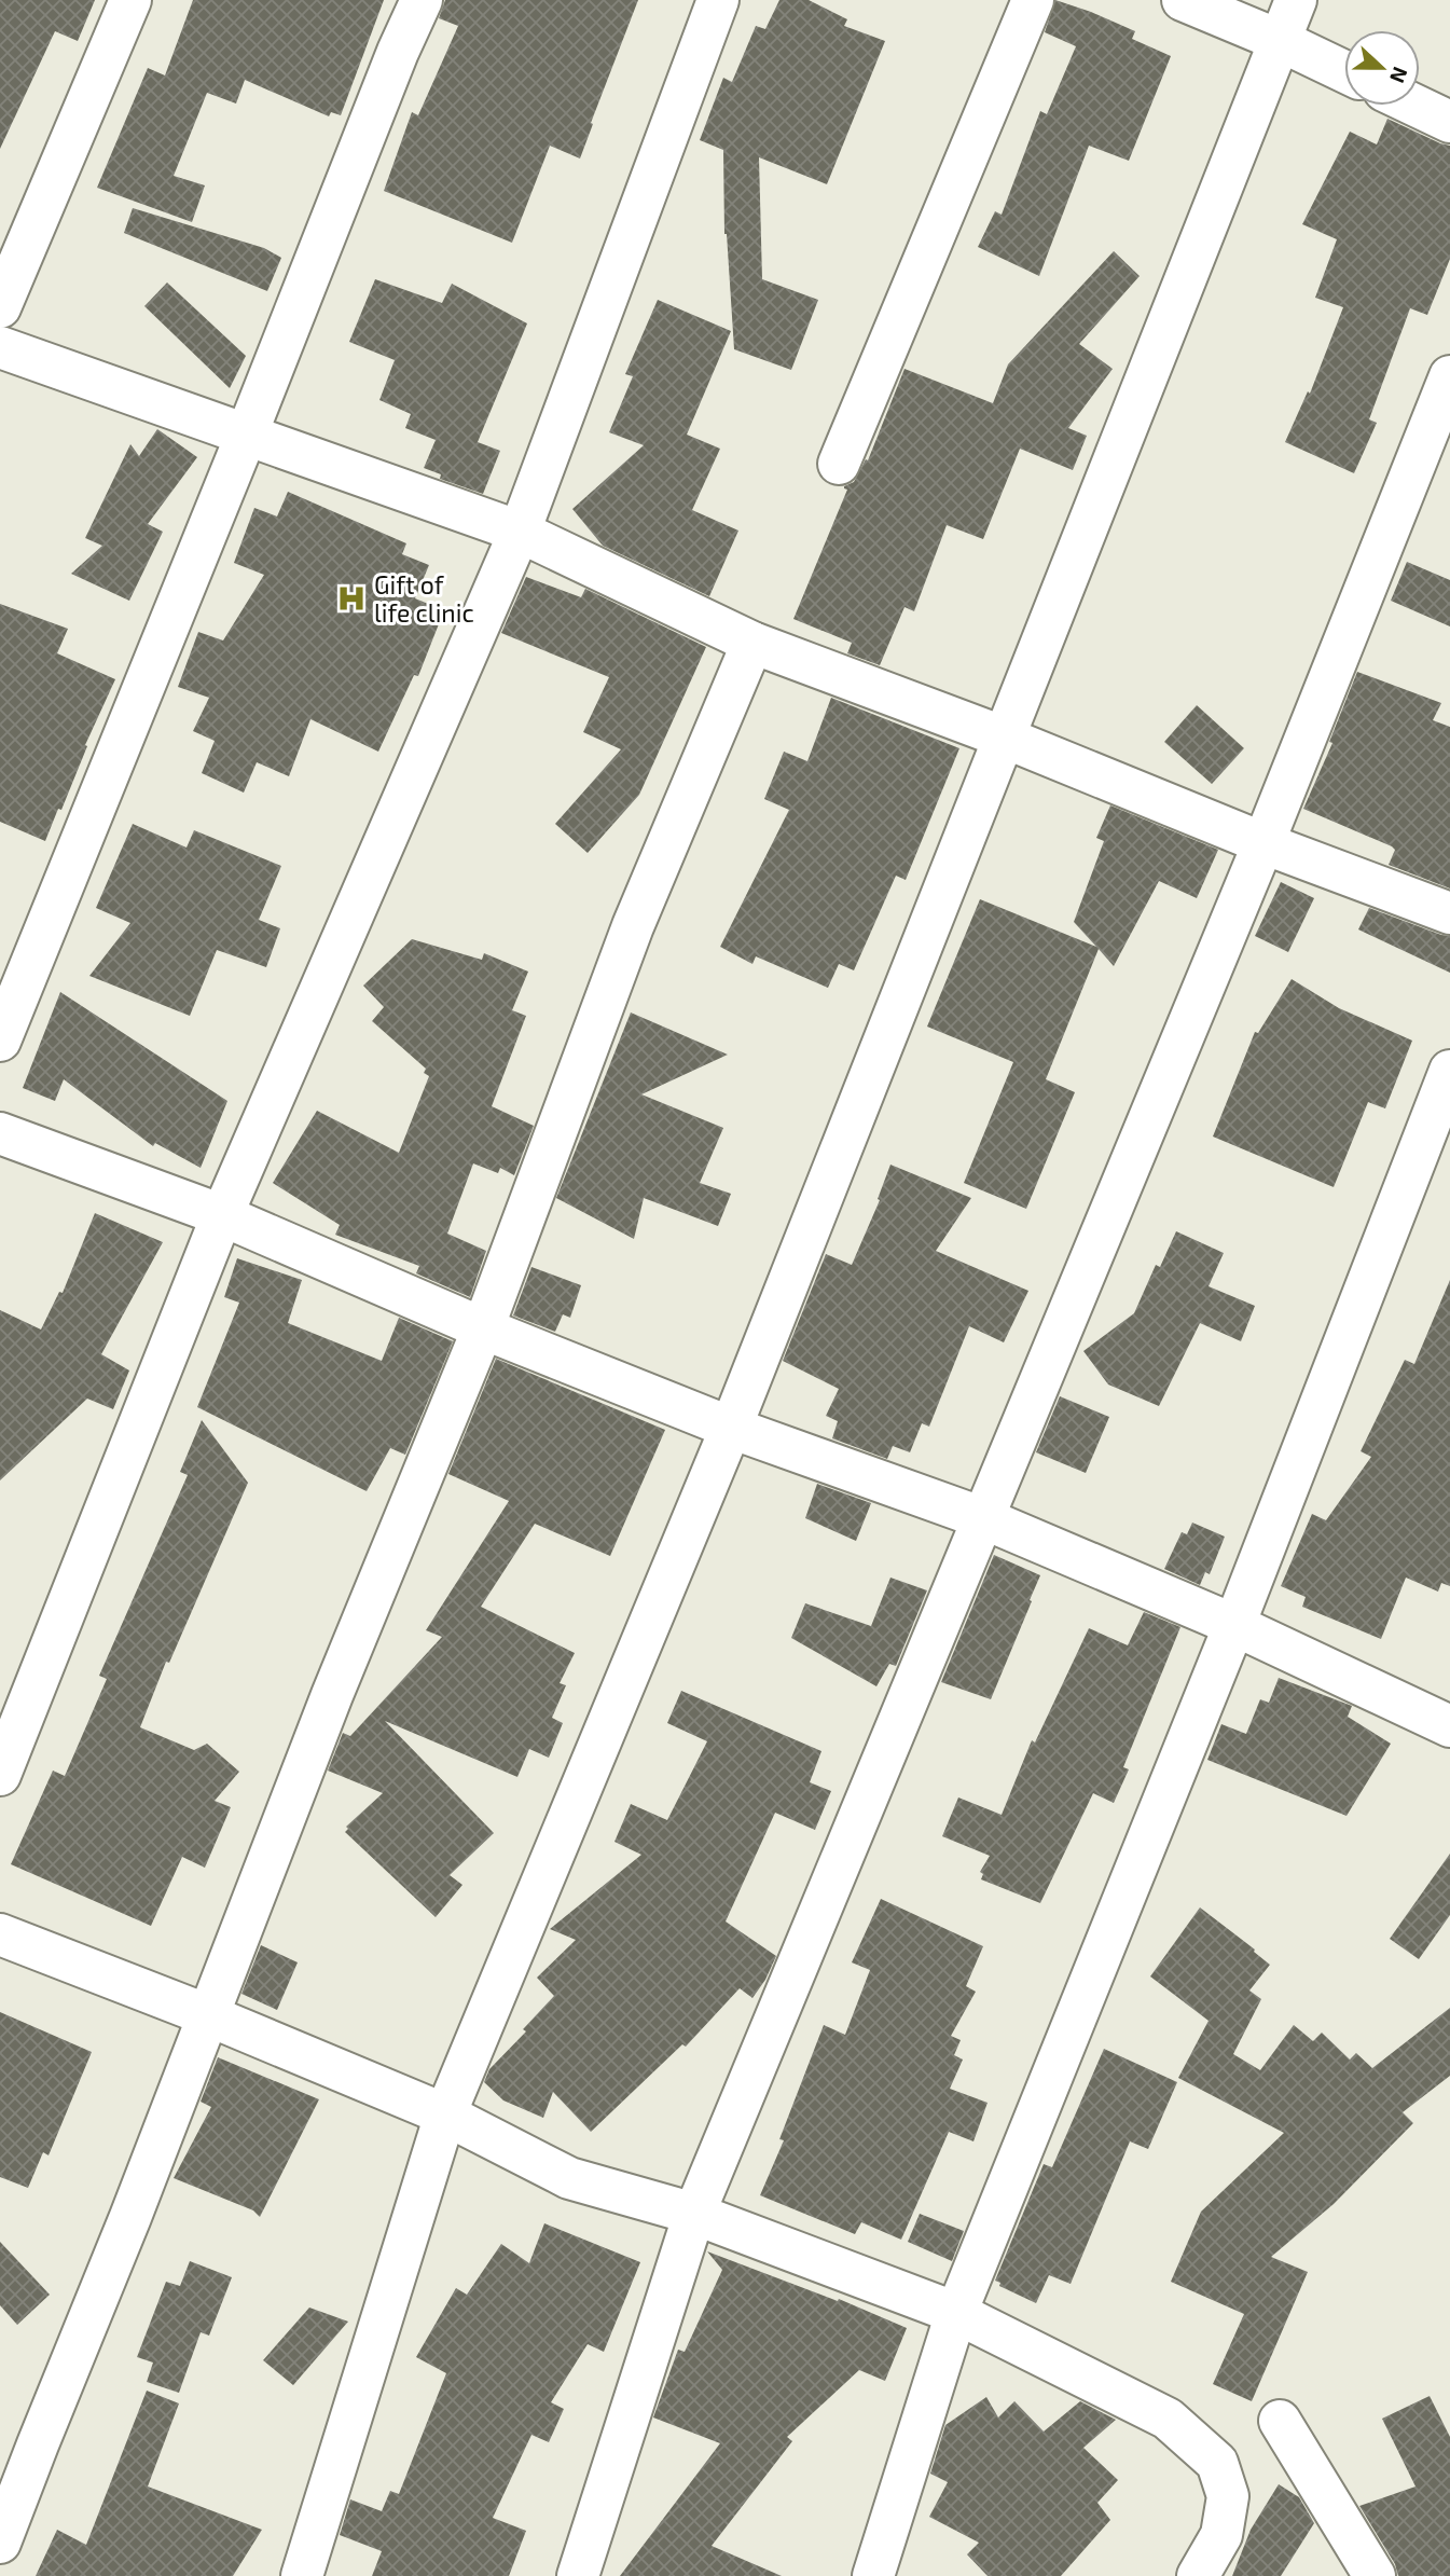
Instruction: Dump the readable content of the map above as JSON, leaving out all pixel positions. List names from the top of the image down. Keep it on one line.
{"places":{"hospital":["Gift of life clinic"]},"north":"right"}
